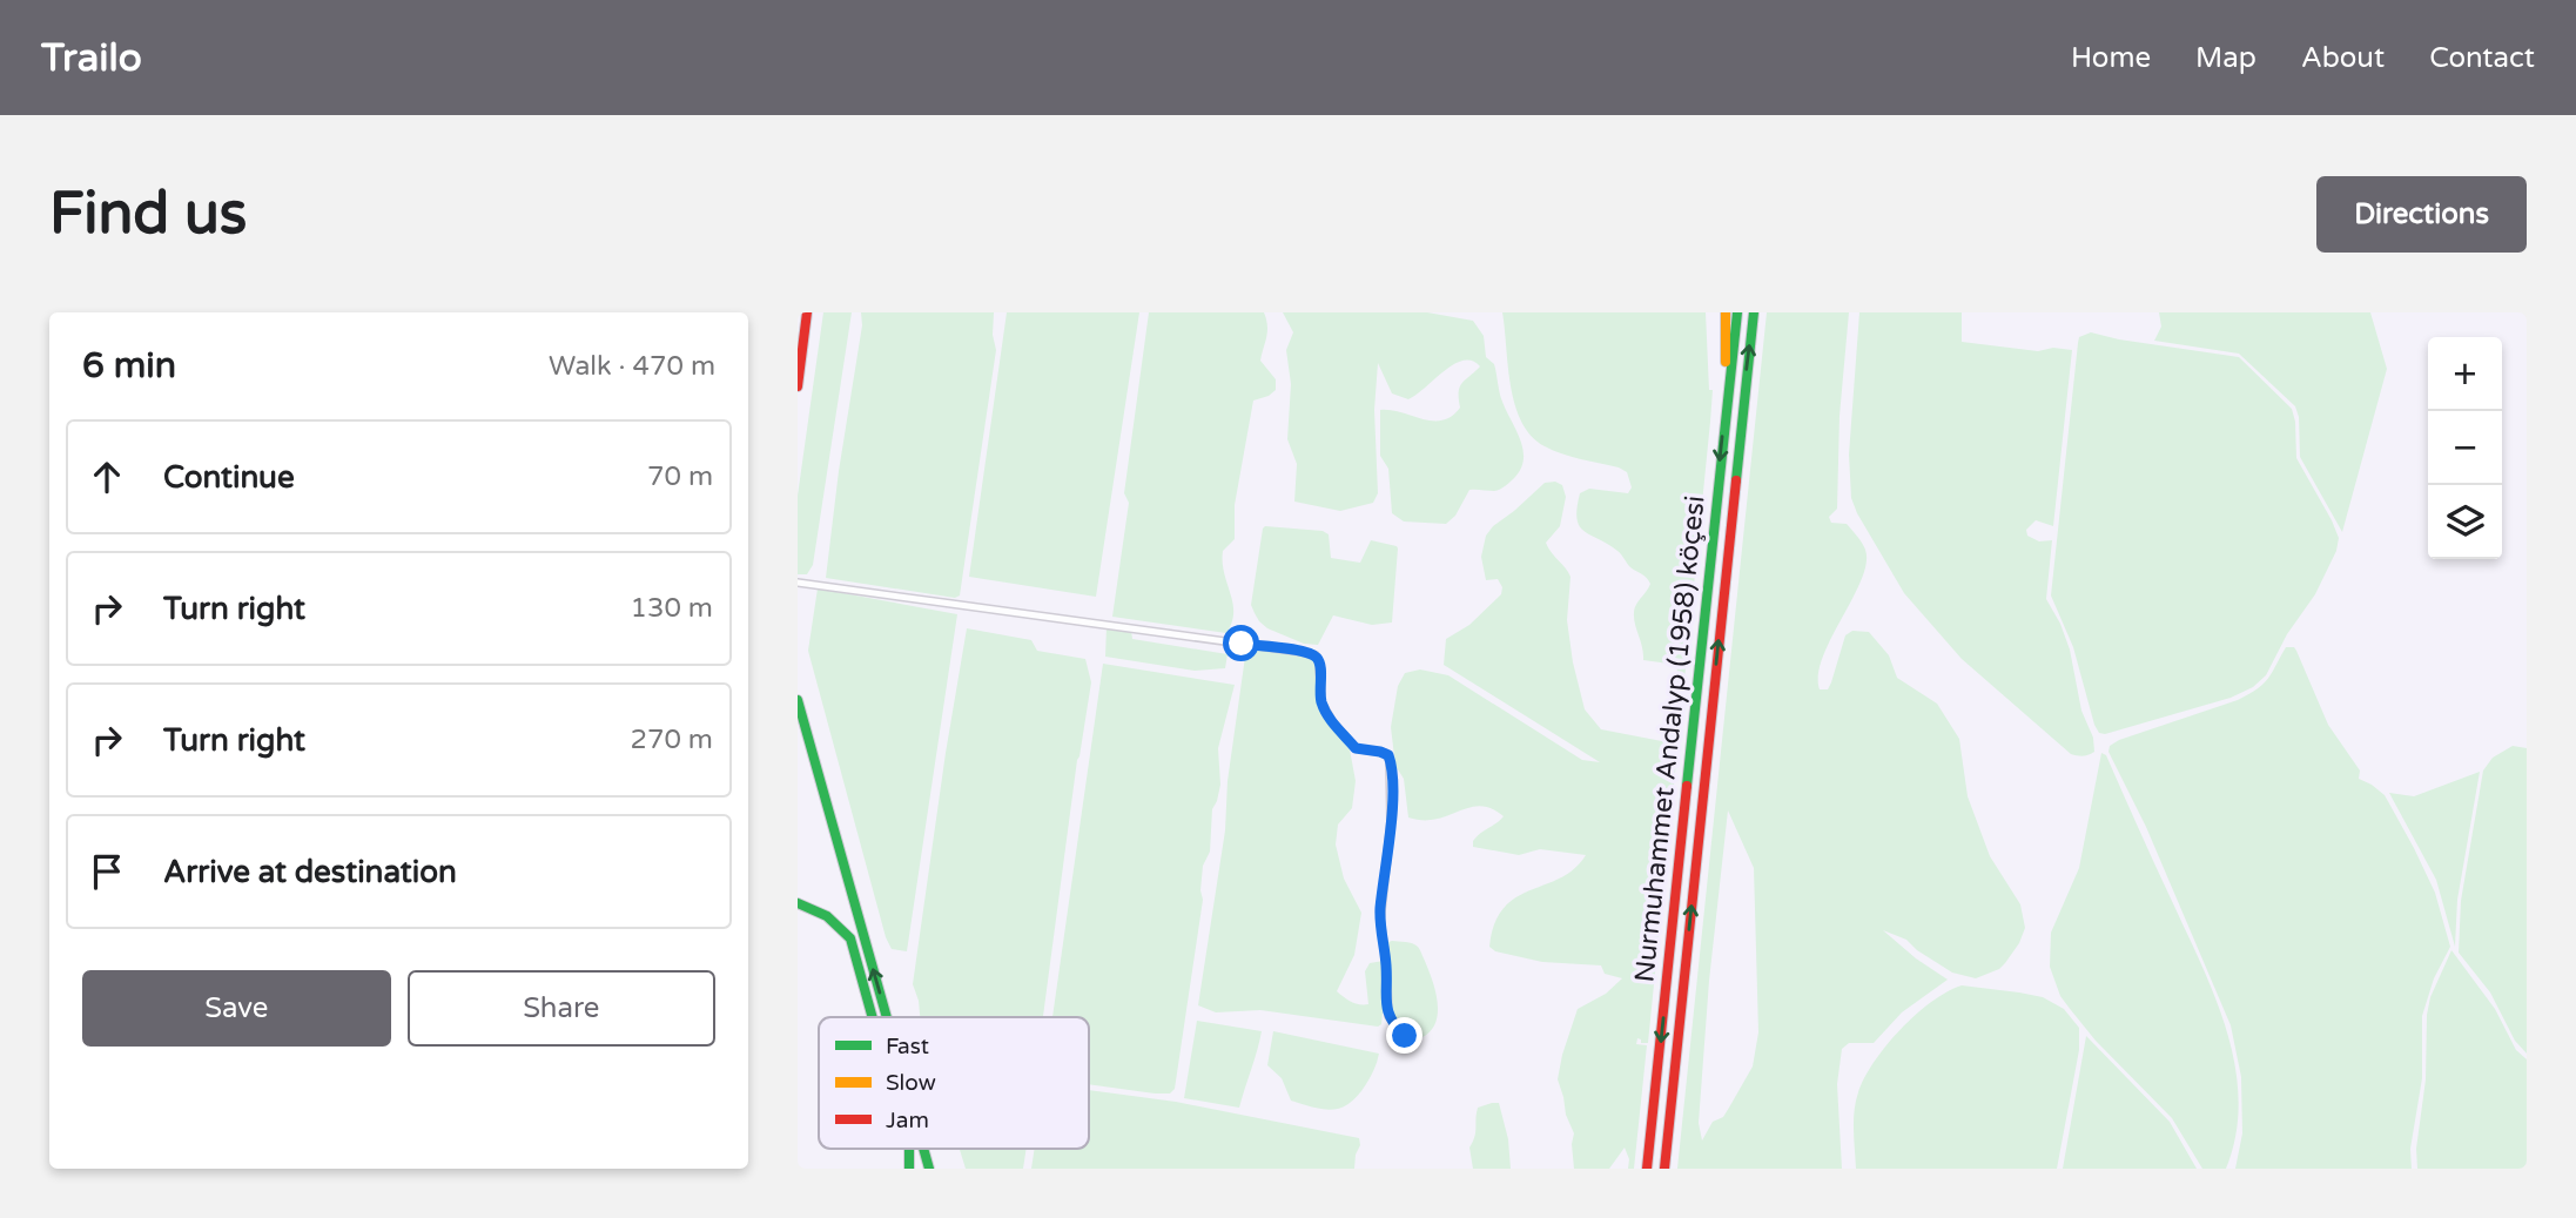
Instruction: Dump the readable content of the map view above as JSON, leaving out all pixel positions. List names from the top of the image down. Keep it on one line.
{"streets":{"main road":["Nurmuhammet Andalyp (1958) köçesi"]},"legend":["Fast","Slow","Jam"],"page":{"header":"Trailo","nav":["Home","Map","About","Contact"],"buttons":["Directions",["Save","Share"]],"title":"Find us","heading":["6 min","Walk · 470 m"],"map_buttons":["+","−"],"list":[["Continue","70 m"],["Turn right","130 m"],["Turn right","270 m"],"Arrive at destination"]}}
